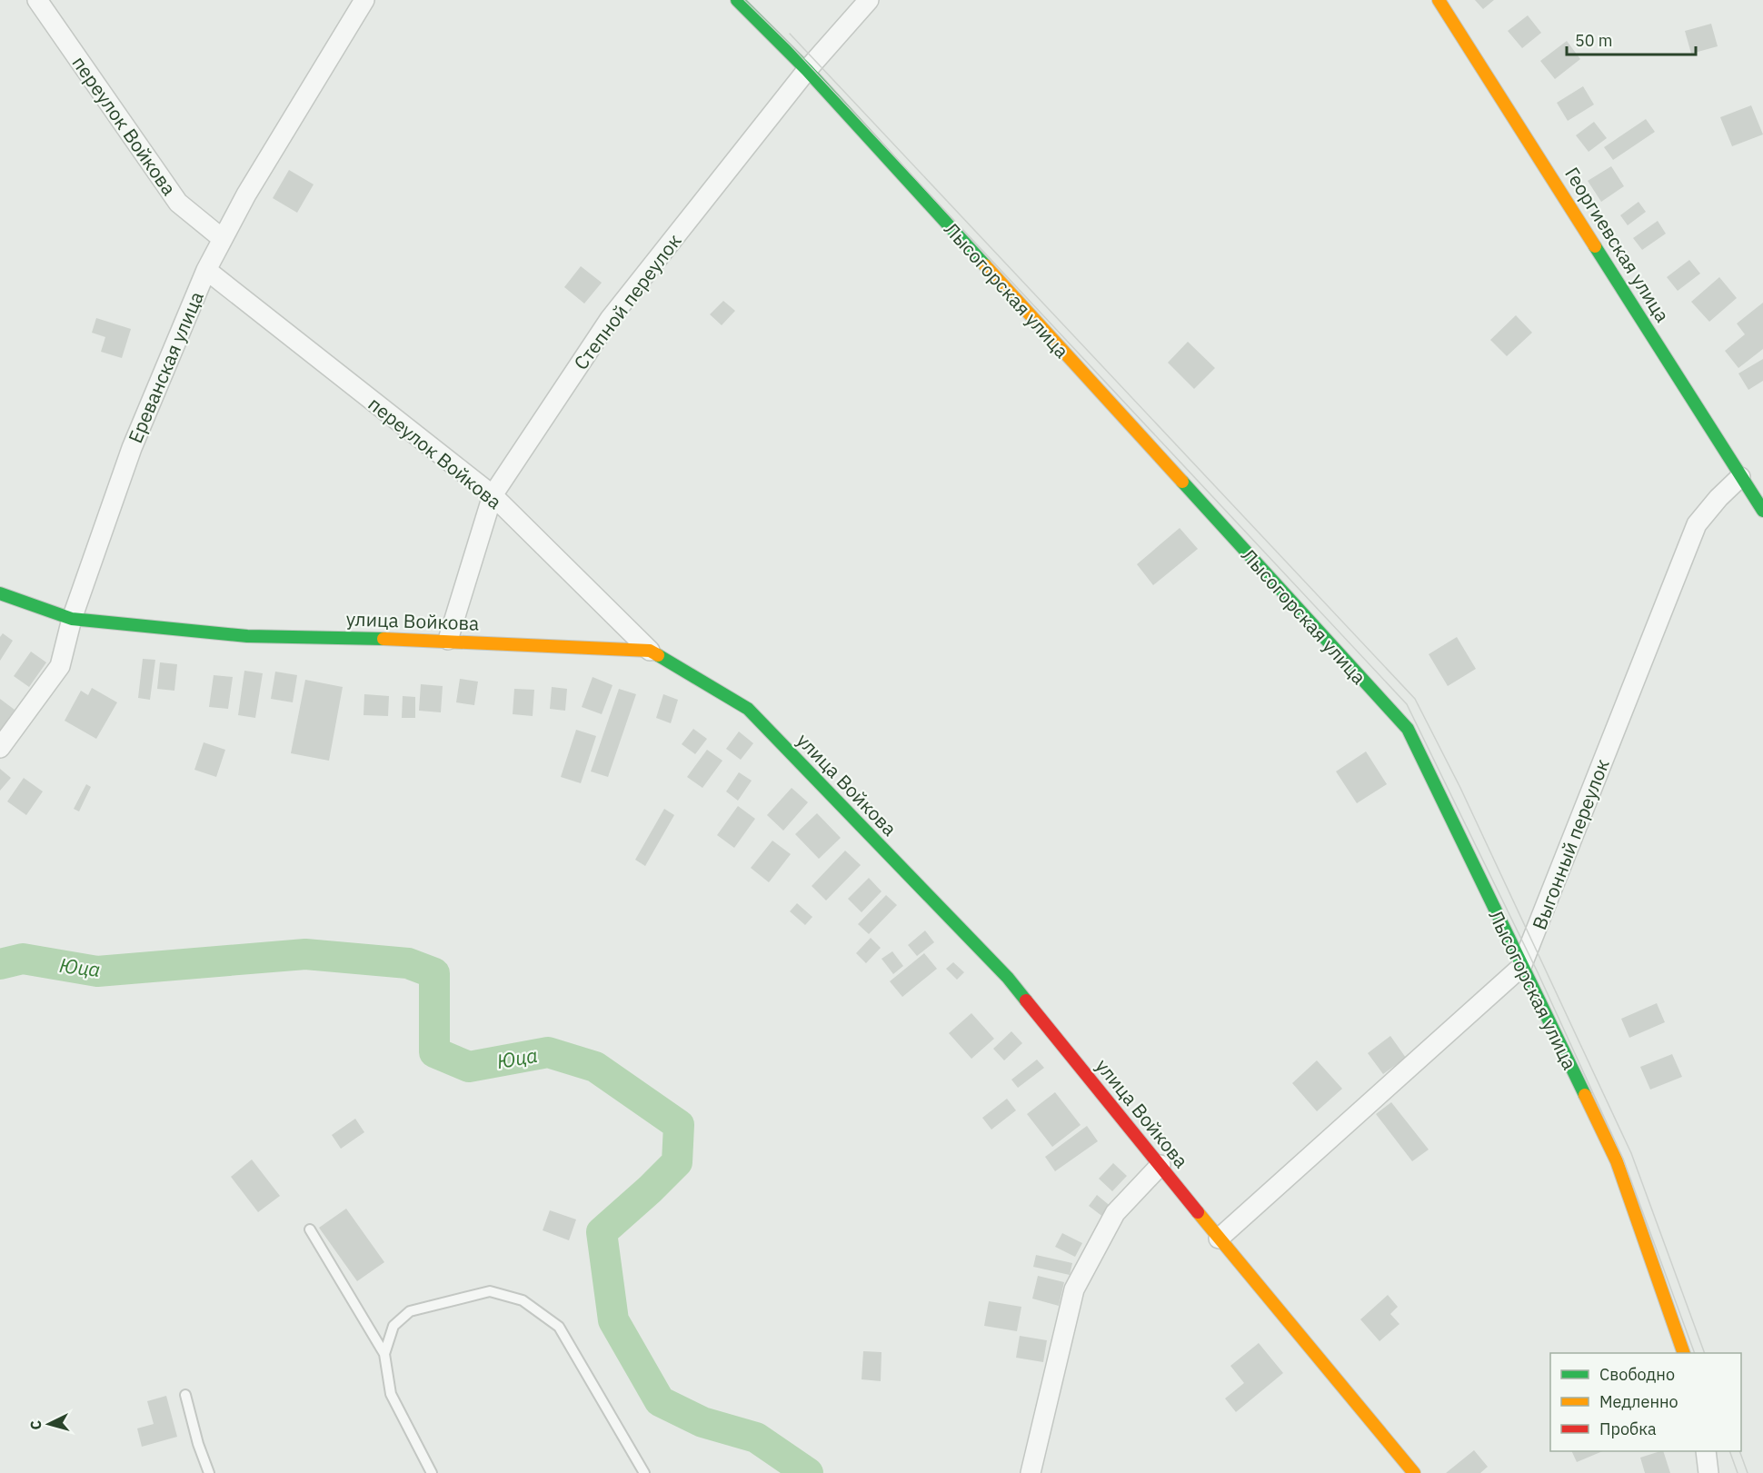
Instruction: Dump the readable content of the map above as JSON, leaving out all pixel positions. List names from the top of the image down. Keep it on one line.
{"streets":{"street":["переулок Войкова","Георгиевская улица","Лысогорская улица","Степной переулок","Ереванская улица","улица Войкова","Выгонный переулок"]},"crossings":[["переулок Войкова","Степной переулок"],["переулок Войкова","Ереванская улица"],["переулок Войкова","улица Войкова"],["Георгиевская улица","Выгонный переулок"],["Лысогорская улица","Степной переулок"],["Лысогорская улица","Выгонный переулок"],["Степной переулок","улица Войкова"],["Ереванская улица","улица Войкова"],["улица Войкова","Выгонный переулок"]],"water":["Юца"],"legend":["Свободно","Медленно","Пробка"],"scale_bar":"50 m","north":"left"}
